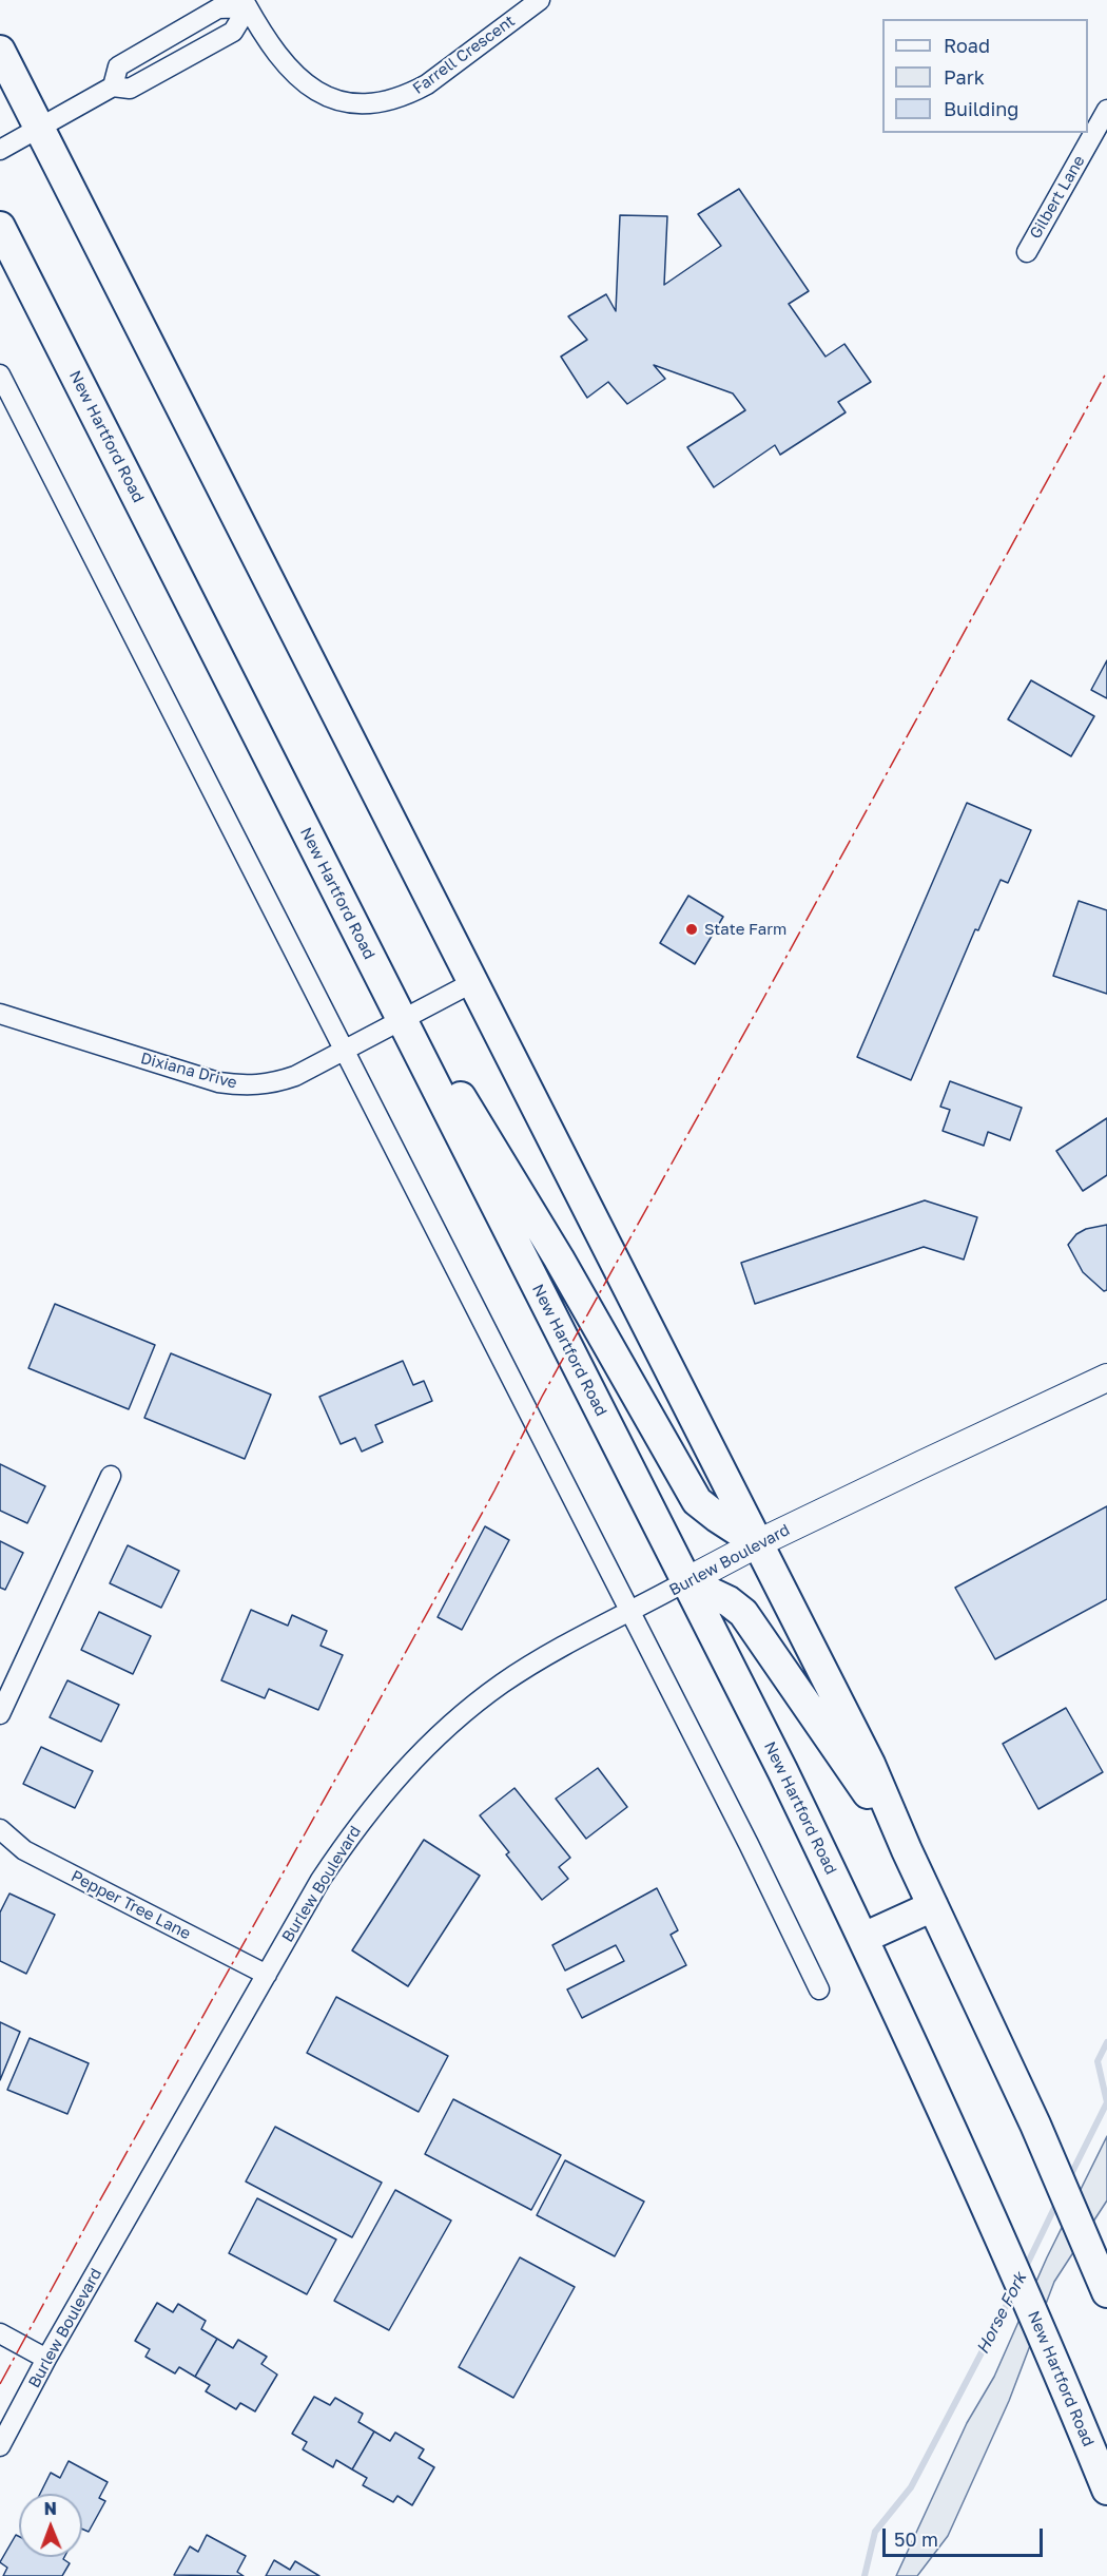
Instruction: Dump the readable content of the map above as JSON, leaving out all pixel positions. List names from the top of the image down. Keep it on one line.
{"streets":{"main road":["New Hartford Road"],"street":["Farrell Crescent","Gilbert Lane","Dixiana Drive","Burlew Boulevard","Pepper Tree Lane"]},"crossings":[["New Hartford Road","Dixiana Drive"],["New Hartford Road","Burlew Boulevard"],["Burlew Boulevard","Pepper Tree Lane"]],"water":["Horse Fork"],"places":["State Farm"],"legend":["Road","Park","Building"],"scale_bar":"50 m","north":"top"}
